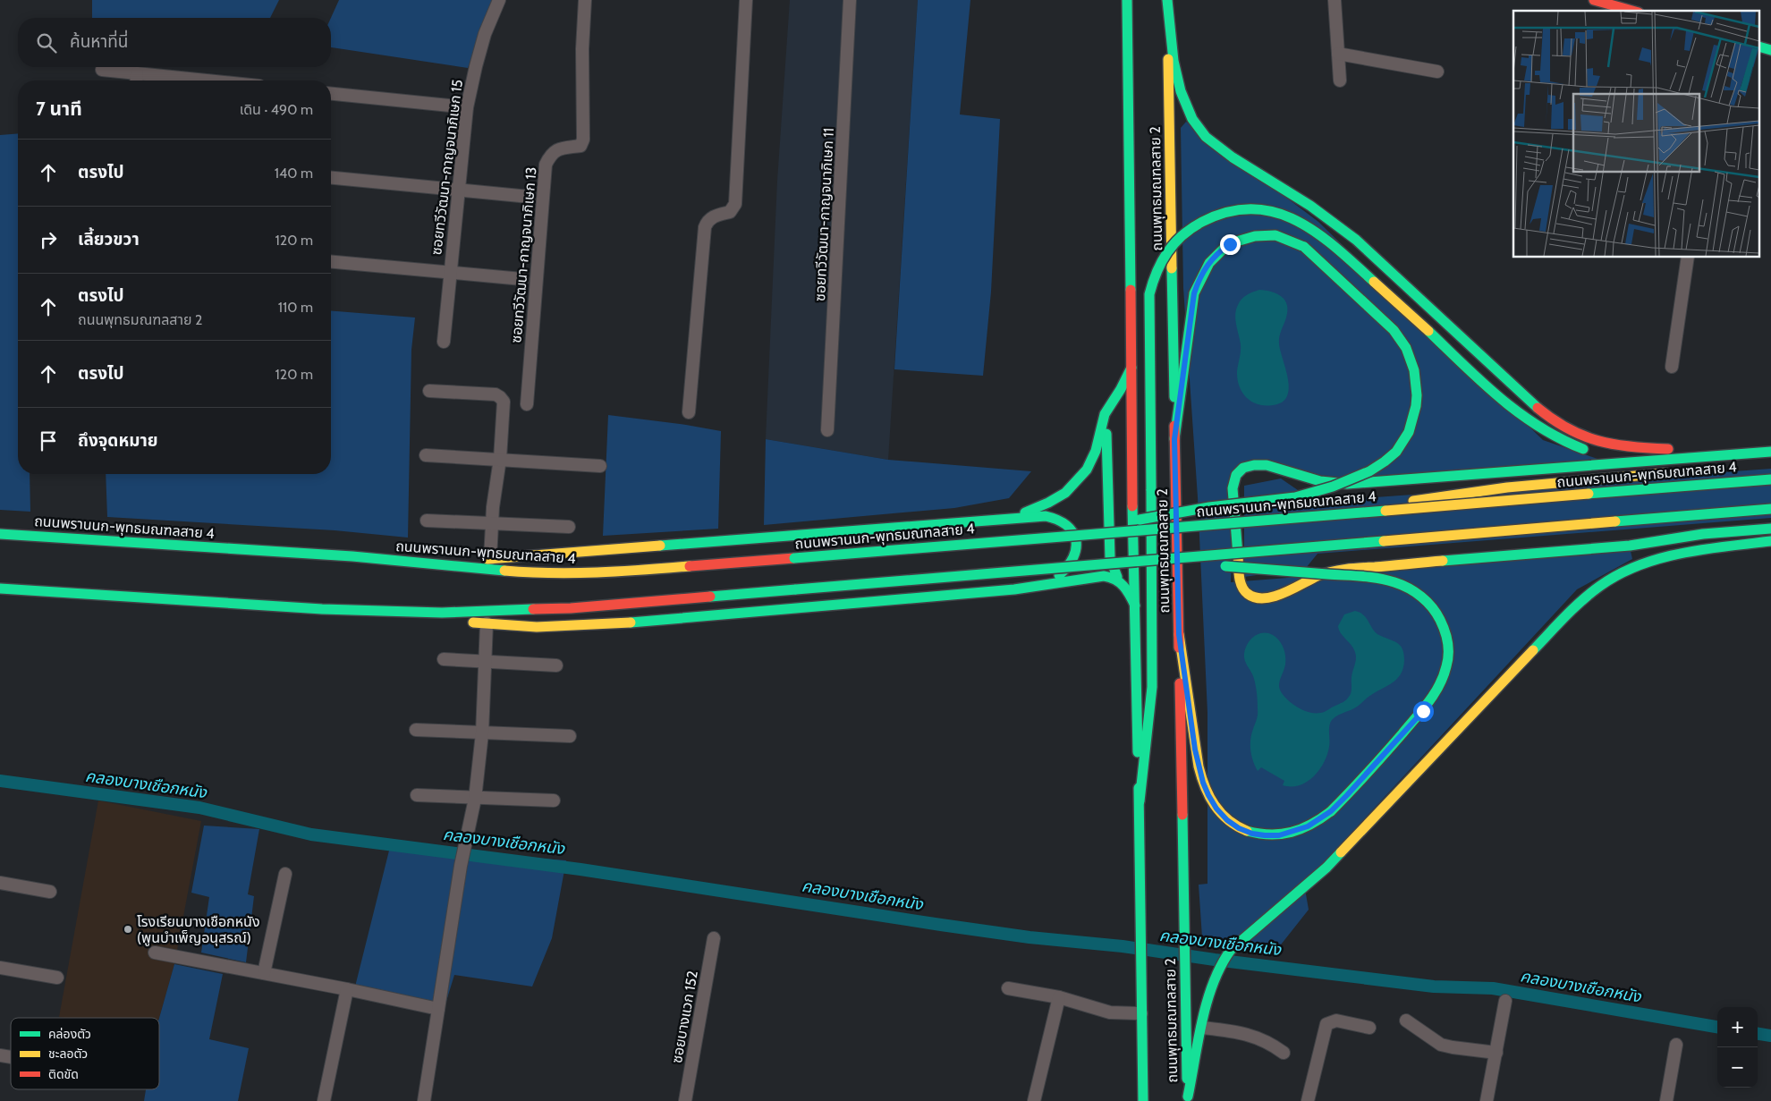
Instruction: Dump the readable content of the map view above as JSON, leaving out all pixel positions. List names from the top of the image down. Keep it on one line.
{"streets":{"main road":["ถนนพุทธมณฑลสาย 2","ถนนพรานนก-พุทธมณฑลสาย 4"],"street":["ซอยทวีวัฒนา-กาญจนาภิเษก 15","ซอยทวีวัฒนา-กาญจนาภิเษก 11","ซอยทวีวัฒนา-กาญจนาภิเษก 13","ซอยบางแวก 152"]},"water":["คลองบางเชือกหนัง"],"places":["โรงเรียนบางเชือกหนัง (พูนบำเพ็ญอนุสรณ์)"],"legend":["คล่องตัว","ชะลอตัว","ติดขัด"],"page":{"search":"ค้นหาที่นี่","heading":["7 นาที","เดิน · 490 m"],"list":[["ตรงไป","140 m"],["เลี้ยวขวา","120 m"],["ตรงไป","ถนนพุทธมณฑลสาย 2","110 m"],["ตรงไป","120 m"],"ถึงจุดหมาย"],"map_buttons":["+","−"]}}
